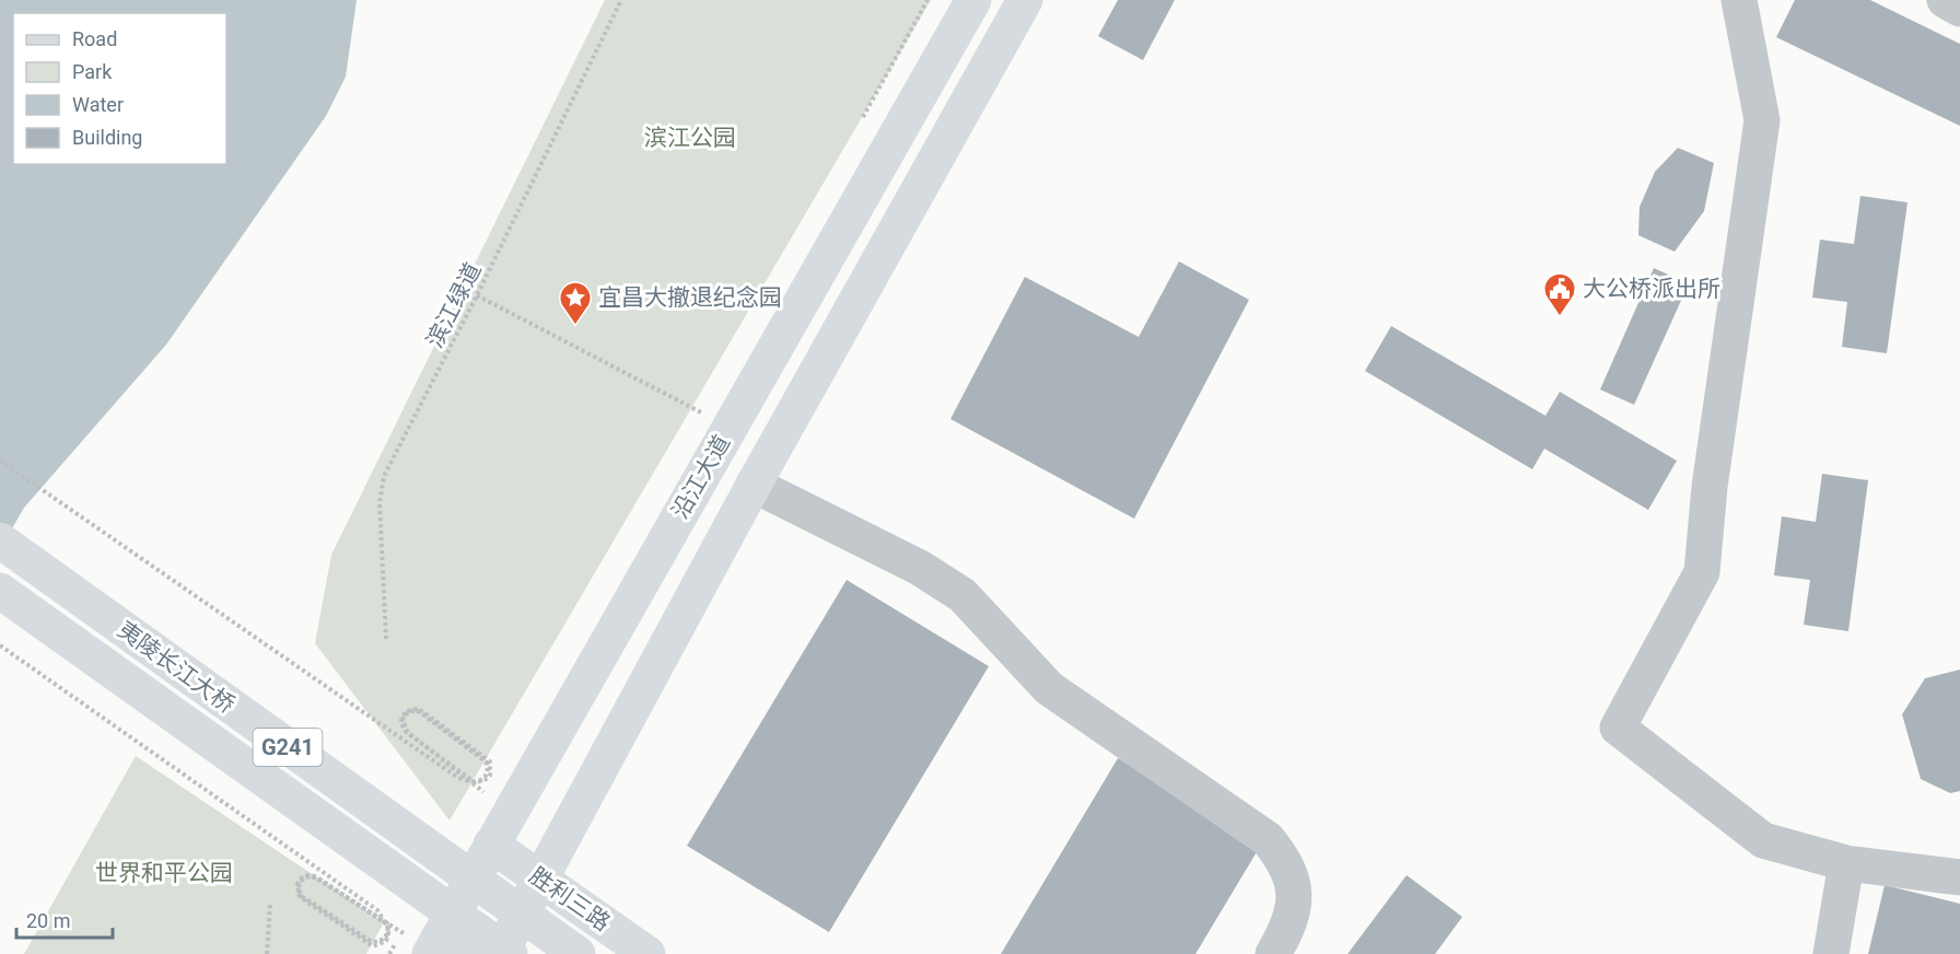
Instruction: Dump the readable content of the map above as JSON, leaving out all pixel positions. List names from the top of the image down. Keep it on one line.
{"streets":{"main road":["沿江大道","夷陵长江大桥","G241","胜利三路"],"path":["滨江绿道"]},"crossings":[["沿江大道","胜利三路"]],"parks":["滨江公园","世界和平公园"],"places":{"public building":["大公桥派出所"],"place":["宜昌大撤退纪念园"]},"legend":["Road","Park","Water","Building"],"scale_bar":"20 m"}
